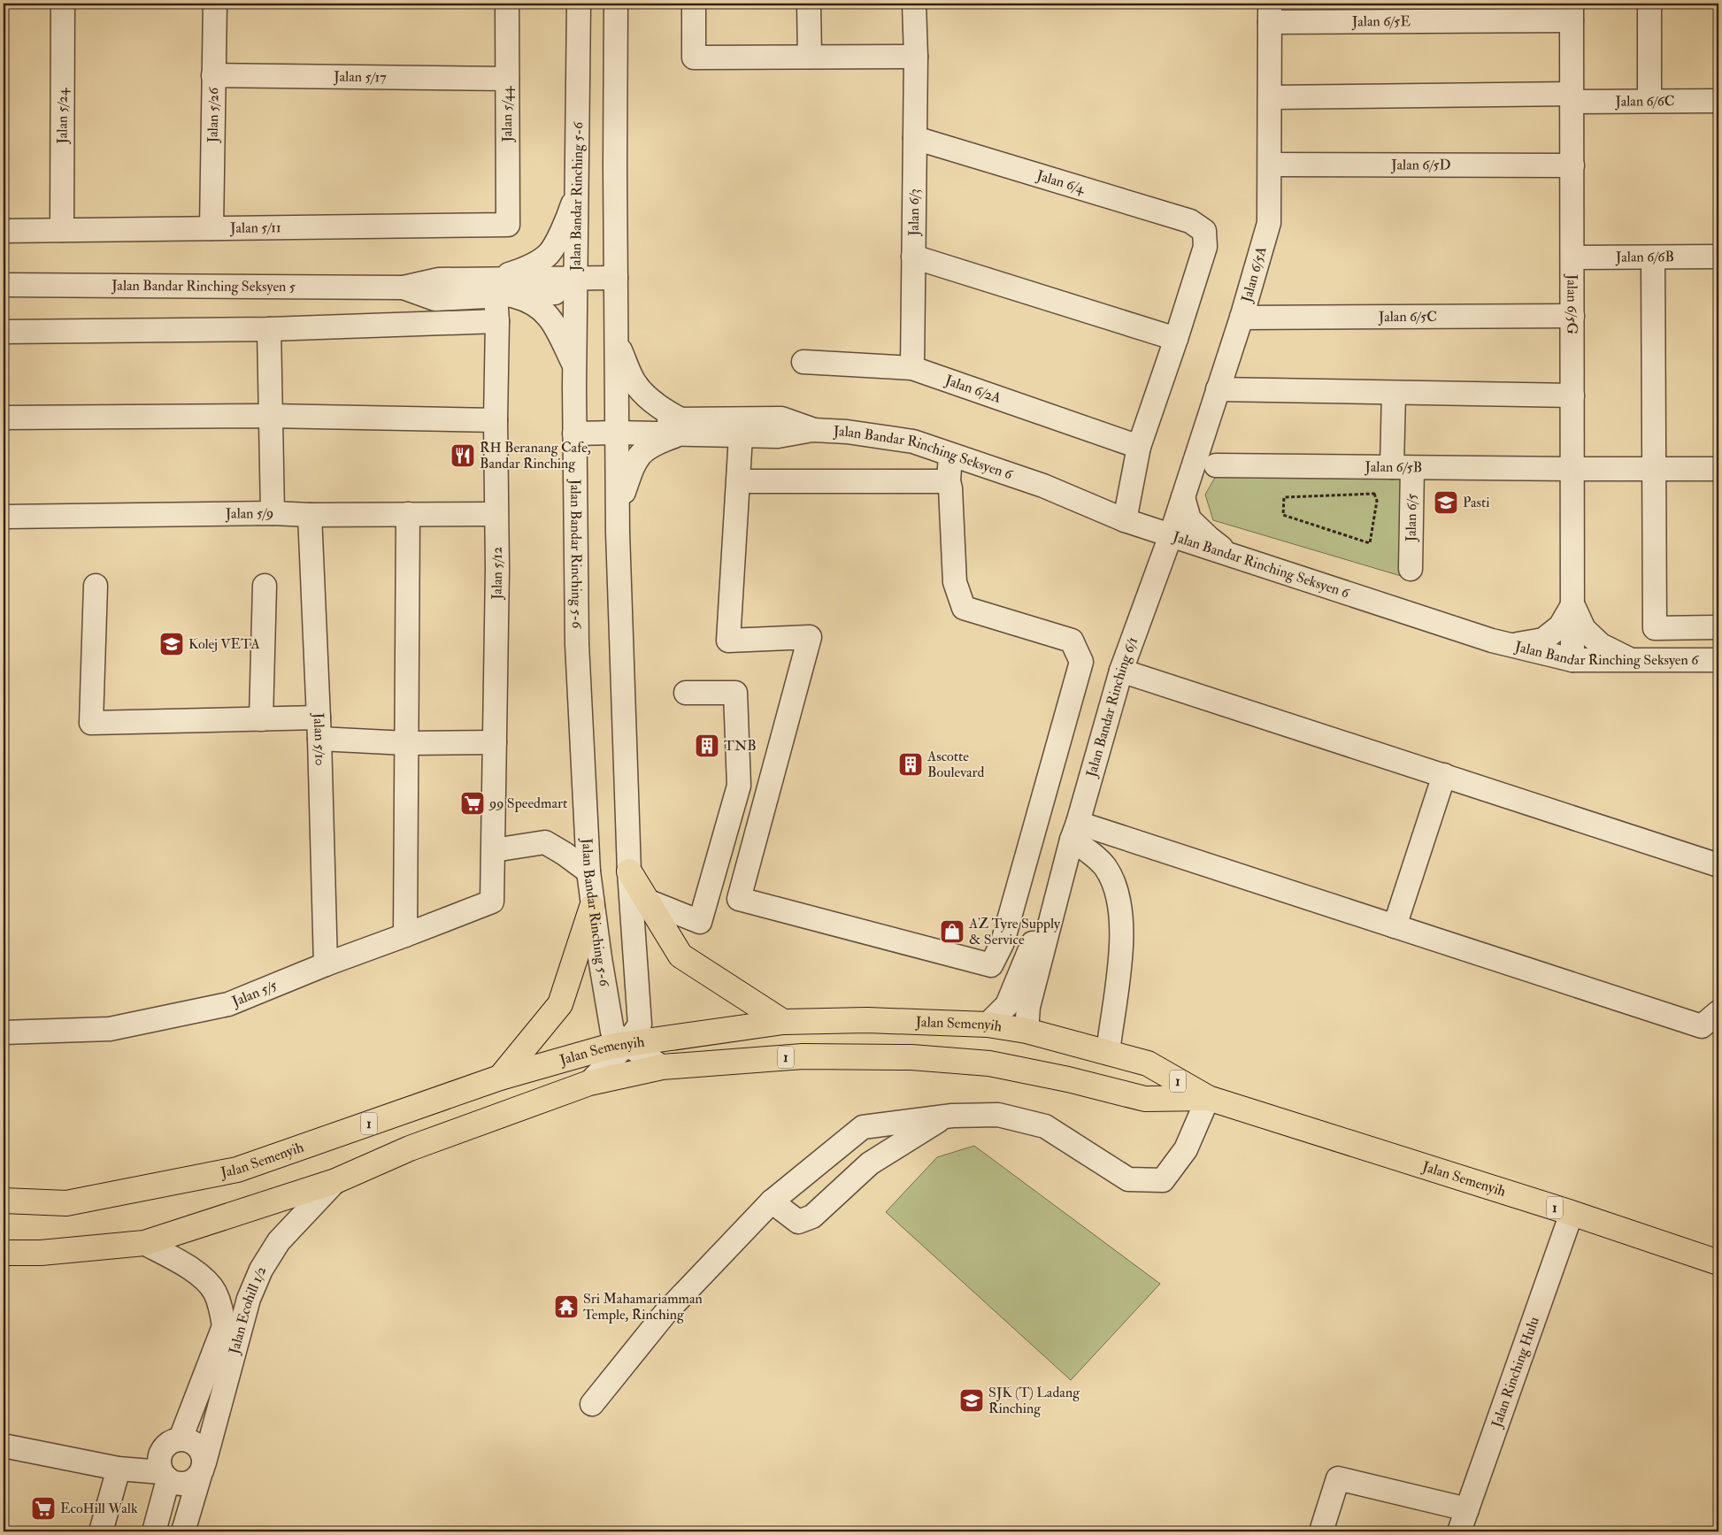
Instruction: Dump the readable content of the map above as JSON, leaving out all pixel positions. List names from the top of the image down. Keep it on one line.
{"streets":{"main road":["Jalan Semenyih","1"],"street":["Jalan 6/5E","Jalan 5/17","Jalan 6/6C","Jalan 5/44","Jalan 5/26","Jalan 5/24","Jalan 6/5D","Jalan 6/4","Jalan Bandar Rinching 5-6","Jalan 6/3","Jalan 5/11","Jalan 6/6B","Jalan 6/5A","Jalan Bandar Rinching Seksyen 5","Jalan 6/5G","Jalan 6/5C","Jalan 6/2A","Jalan Bandar Rinching Seksyen 6","Jalan 6/5B","Jalan 5/9","Jalan 6/5","Jalan 5/12","Jalan Bandar Rinching 6/1","Jalan 5/10","Jalan 5/5","Jalan Ecohill 1/2","Jalan Rinching Hulu"]},"crossings":[["Jalan 6/5E","Jalan 6/5A"],["Jalan 6/5E","Jalan 6/5G"],["Jalan 5/17","Jalan 5/44"],["Jalan 5/17","Jalan 5/26"],["Jalan 6/6C","Jalan 6/5A"],["Jalan 6/6C","Jalan 6/5G"],["Jalan 5/44","Jalan 5/11"],["Jalan 5/26","Jalan 5/11"],["Jalan 5/24","Jalan 5/11"],["Jalan 6/5D","Jalan 6/5A"],["Jalan 6/5D","Jalan 6/5G"],["Jalan 6/4","Jalan 6/3"],["Jalan Bandar Rinching 5-6","Jalan Bandar Rinching Seksyen 6"],["Jalan Bandar Rinching 5-6","Jalan Semenyih"],["Jalan 6/3","Jalan 6/2A"],["Jalan 6/6B","Jalan 6/5G"],["Jalan 6/5A","Jalan 6/5C"],["Jalan 6/5A","Jalan Bandar Rinching Seksyen 6"],["Jalan 6/5A","Jalan Bandar Rinching 6/1"],["Jalan Bandar Rinching Seksyen 5","Jalan 5/12"],["Jalan 6/5G","Jalan 6/5C"],["Jalan 6/5G","Jalan Bandar Rinching Seksyen 6"],["Jalan 6/5G","Jalan 6/5B"],["Jalan Bandar Rinching Seksyen 6","Jalan Bandar Rinching 6/1"],["Jalan 6/5B","Jalan 6/5"],["Jalan 5/9","Jalan 5/12"],["Jalan 5/9","Jalan 5/10"],["Jalan 5/12","Jalan 5/5"],["Jalan Bandar Rinching 6/1","Jalan Semenyih"],["Jalan 5/10","Jalan 5/5"],["Jalan Semenyih","Jalan Ecohill 1/2"],["Jalan Semenyih","Jalan Rinching Hulu"]],"places":{"restaurant":["RH Beranang Cafe, Bandar Rinching"],"school or university":["Pasti","Kolej VETA","SJK (T) Ladang Rinching"],"building":["TNB","Ascotte Boulevard"],"supermarket":["99 Speedmart","EcoHill Walk"],"shop":["AZ Tyre Supply & Service"],"temple":["Sri Mahamariamman Temple, Rinching"]}}
